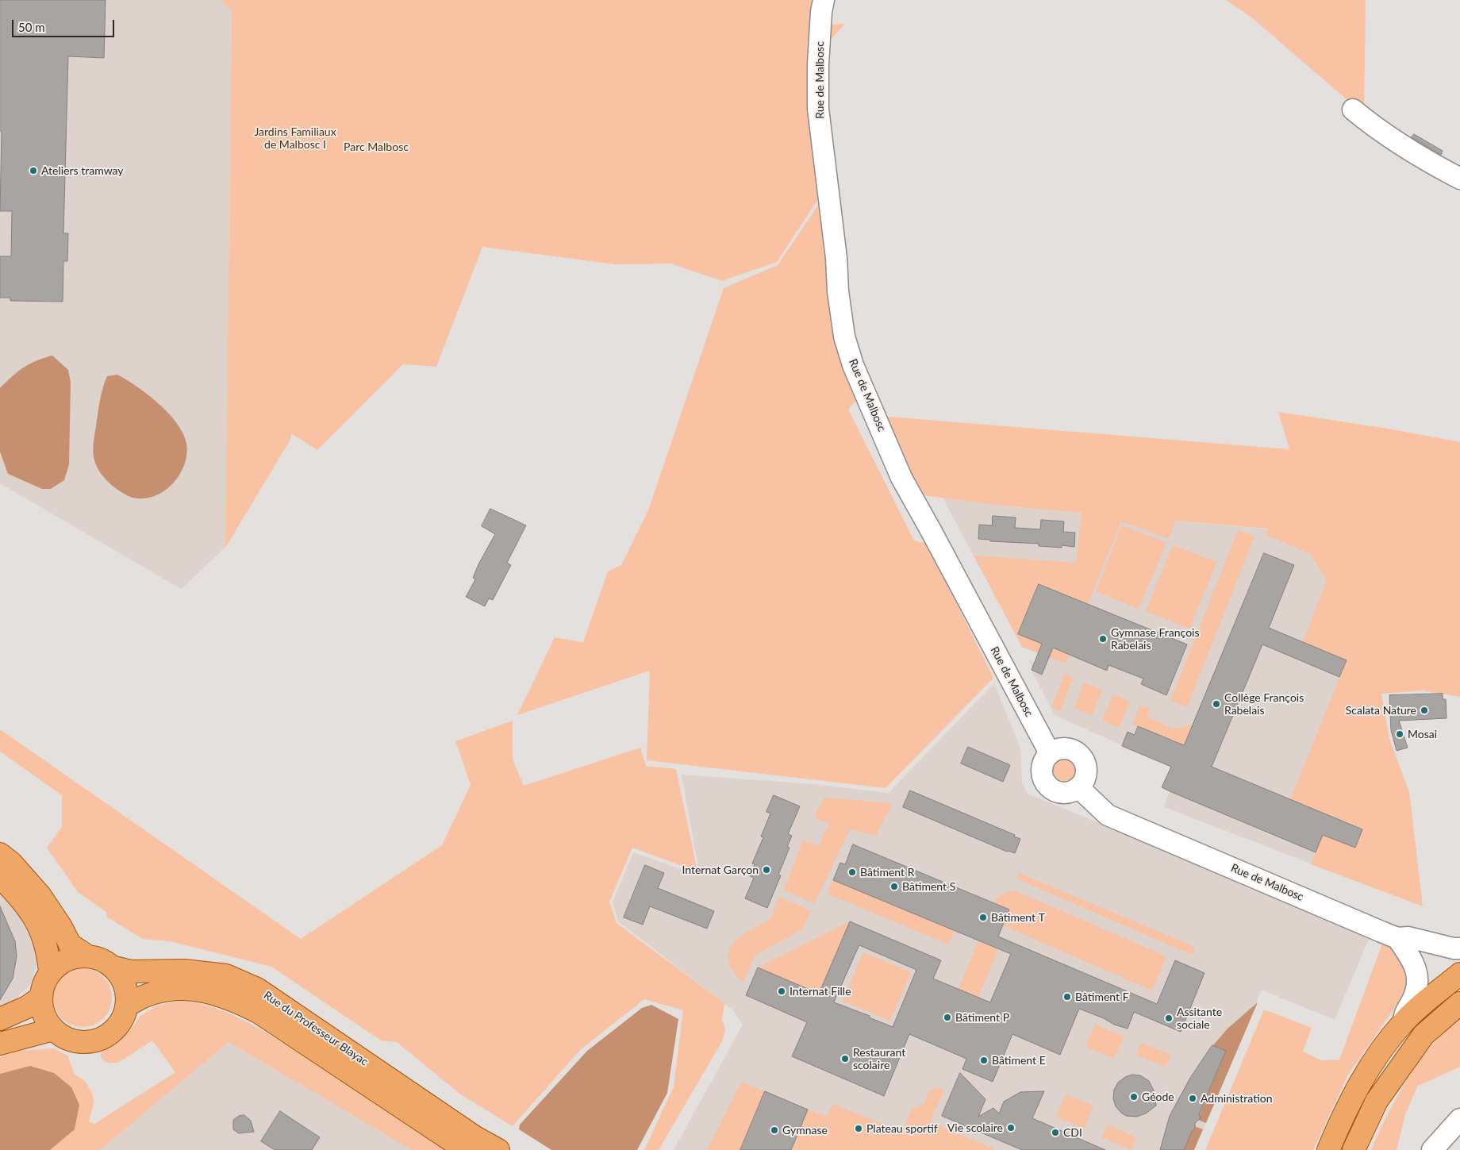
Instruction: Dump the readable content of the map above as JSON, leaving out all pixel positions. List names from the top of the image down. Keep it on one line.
{"streets":{"main road":["Rue du Professeur Blayac"],"street":["Rue de Malbosc"]},"parks":["Jardins Familiaux de Malbosc I","Parc Malbosc"],"places":["Ateliers tramway","Gymnase François Rabelais","Collège François Rabelais","Scalata Nature","Mosai","Internat Garçon","Bâtiment R","Bâtiment S","Bâtiment T","Internat Fille","Bâtiment F","Bâtiment P","Assitante sociale","Restaurant scolaire","Bâtiment E","Géode","Administration","Vie scolaire","Plateau sportif","Gymnase","CDI"],"scale_bar":"50 m"}
